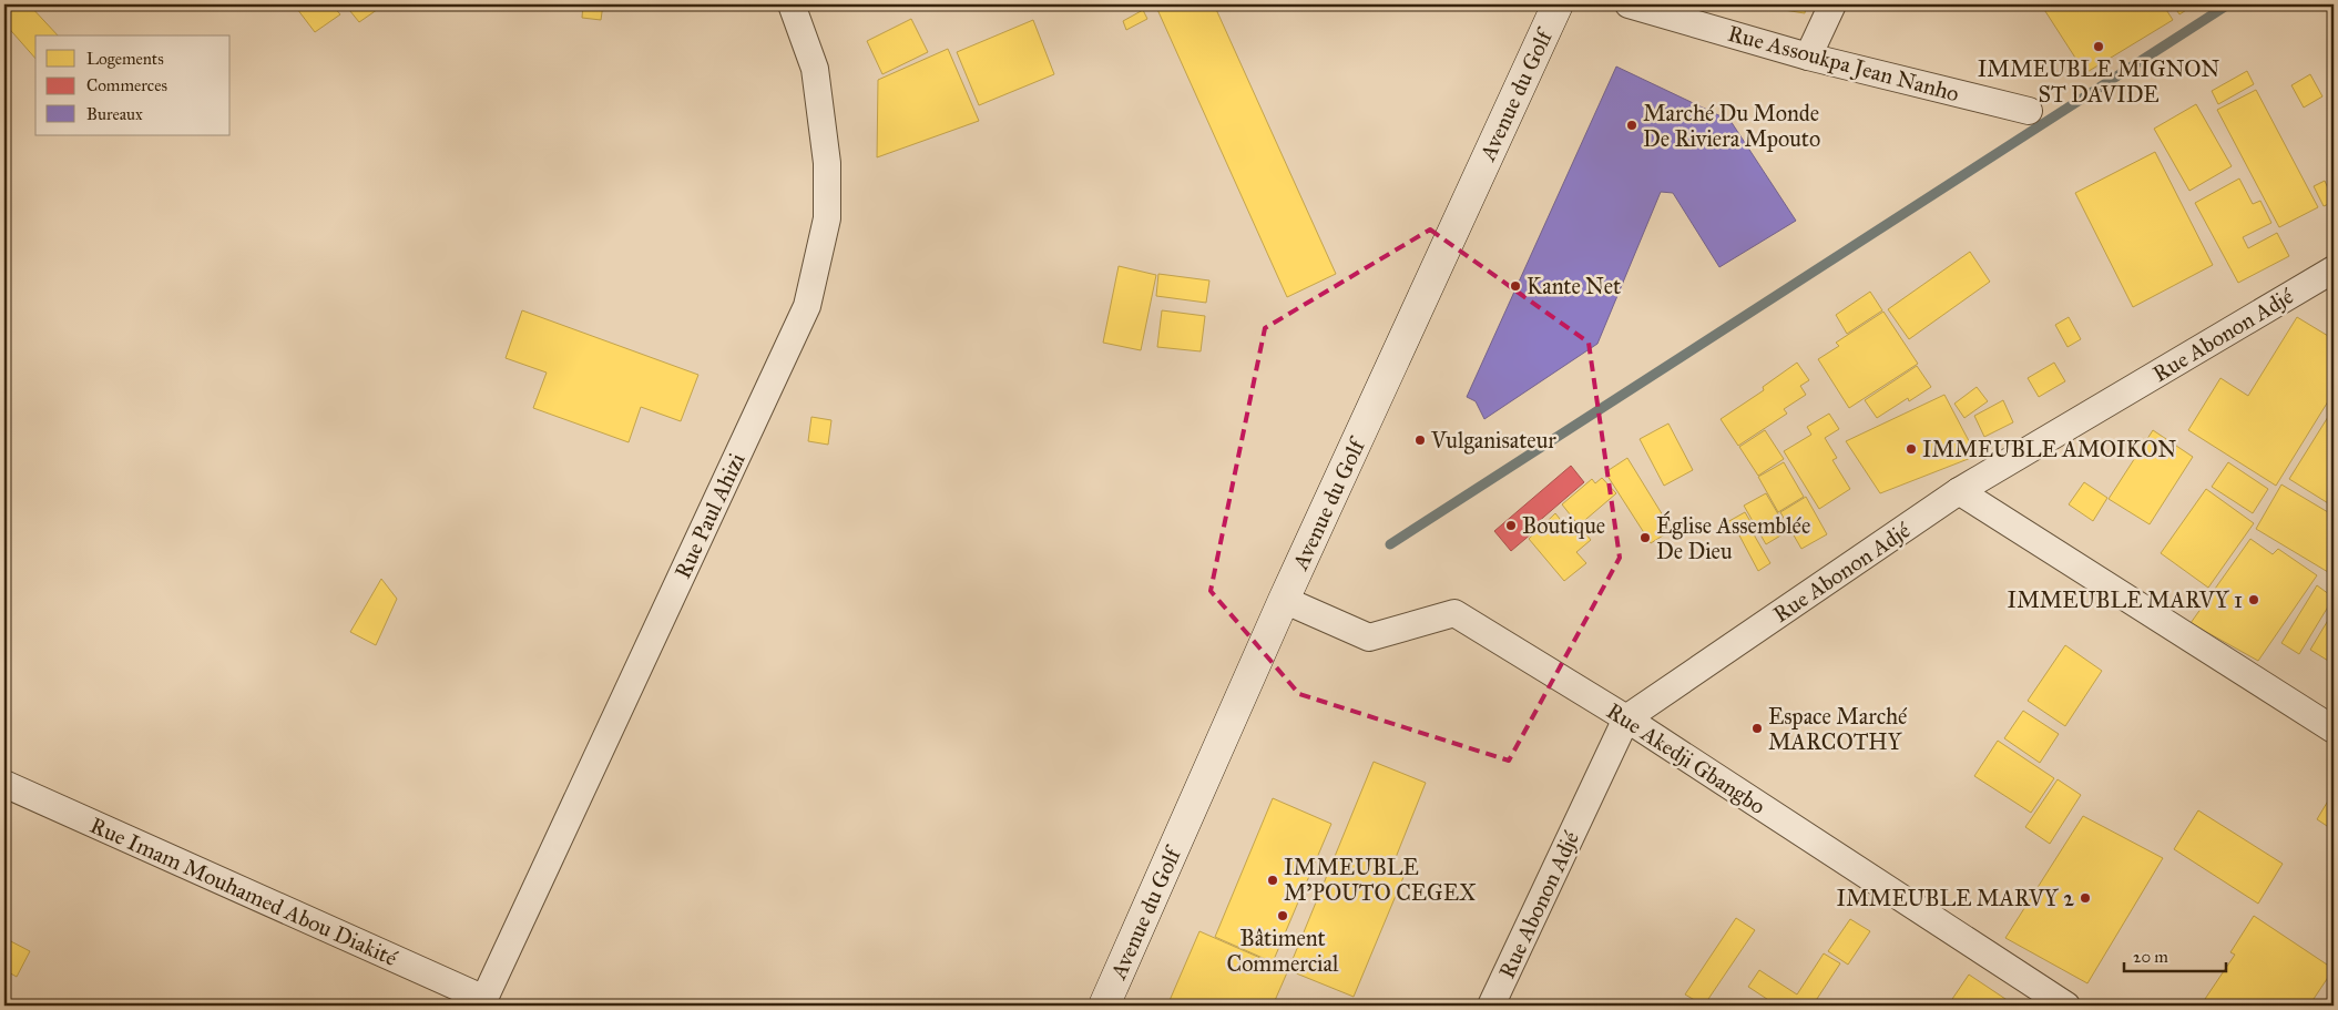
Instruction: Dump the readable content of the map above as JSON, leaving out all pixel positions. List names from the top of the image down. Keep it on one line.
{"streets":{"main road":["Avenue du Golf"],"street":["Rue Assoukpa Jean Nanho","Rue Abonon Adjé","Rue Paul Ahizi","Rue Akedji Gbangbo","Rue Imam Mouhamed Abou Diakité"]},"crossings":[["Avenue du Golf","Rue Akedji Gbangbo"],["Rue Abonon Adjé","Rue Akedji Gbangbo"],["Rue Paul Ahizi","Rue Imam Mouhamed Abou Diakité"]],"places":["IMMEUBLE MIGNON ST DAVIDE","Marché Du Monde De Riviera Mpouto","Kante Net","Vulganisateur","IMMEUBLE AMOIKON","Boutique","Église Assemblée De Dieu","IMMEUBLE MARVY 1","Espace Marché MARCOTHY","IMMEUBLE M'POUTO CEGEX","IMMEUBLE MARVY 2","Bâtiment Commercial"],"legend":["Logements","Commerces","Bureaux"],"scale_bar":"20 m"}
